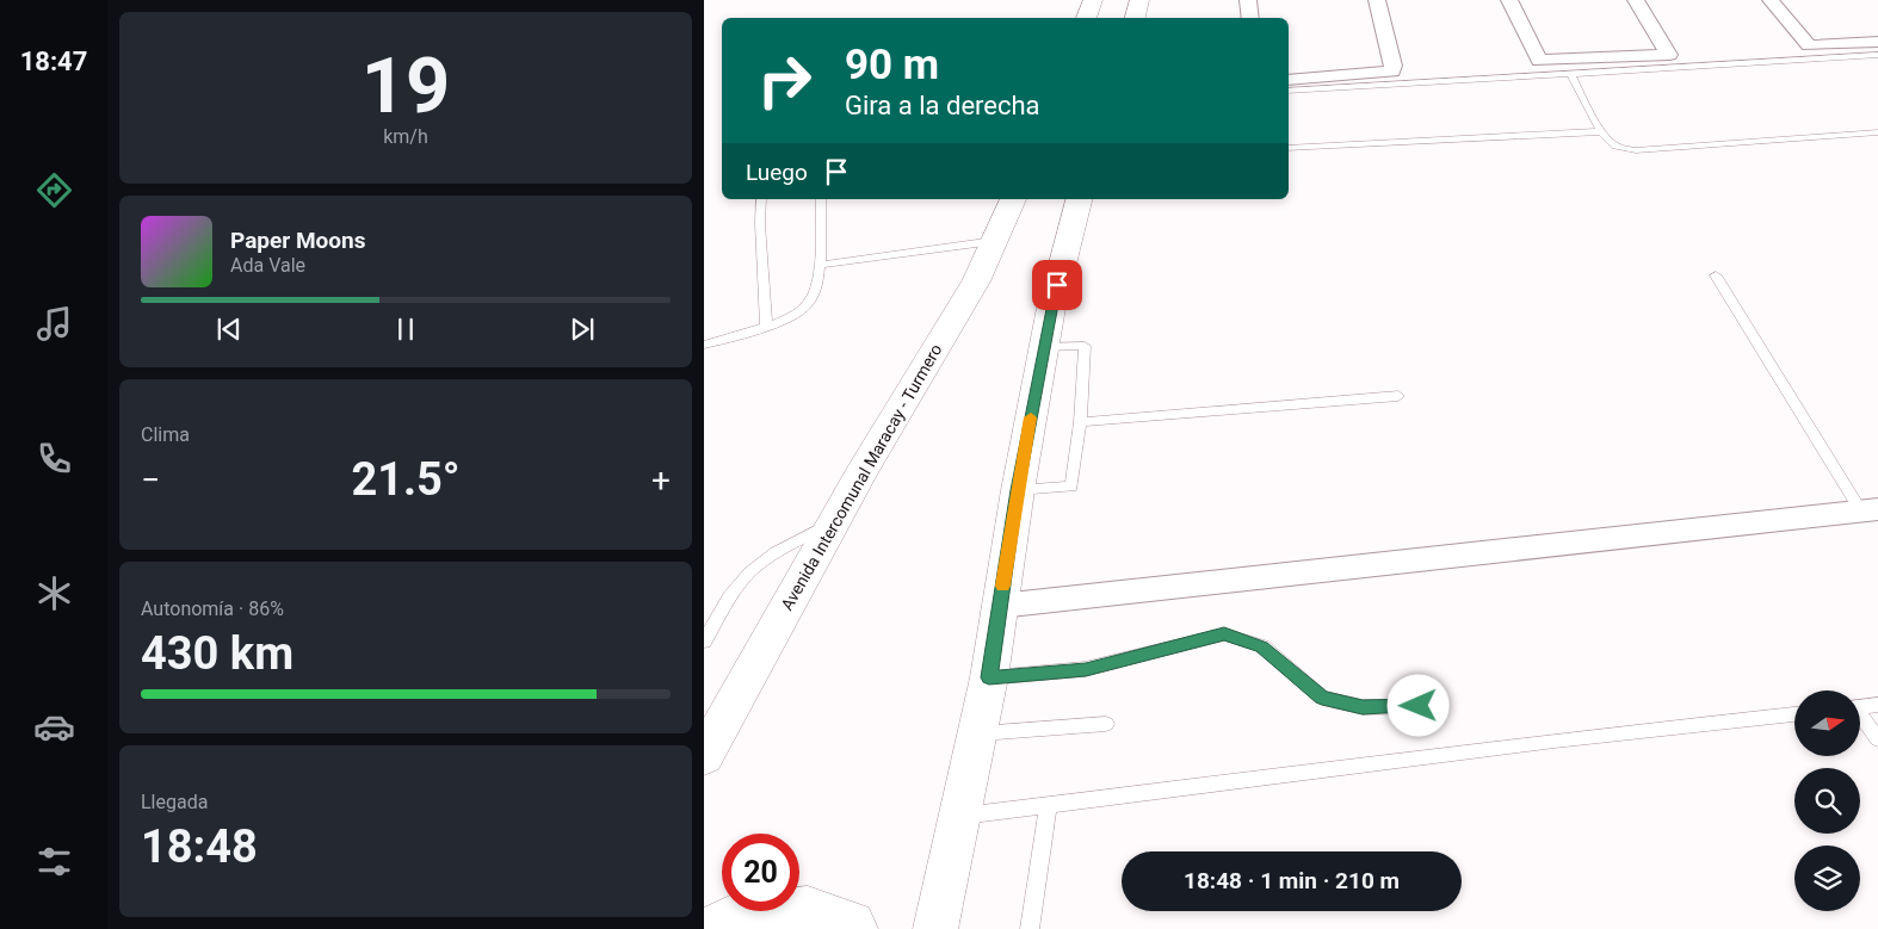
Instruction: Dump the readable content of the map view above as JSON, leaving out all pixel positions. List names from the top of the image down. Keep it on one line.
{"streets":{"main road":["Avenida Intercomunal Maracay - Turmero"]},"north":"right","page":{"tabs":"18:47","tile":[["19","km/h"],"Clima",["Autonomía · 86%","430 km"],["Llegada","18:48"]],"turn":["90 m","Gira a la derecha"],"then":"Luego","song":["Paper Moons","Ada Vale"],"heat":["−","21.5°","+"],"limit":"20","trip":"18:48 · 1 min · 210 m"}}
